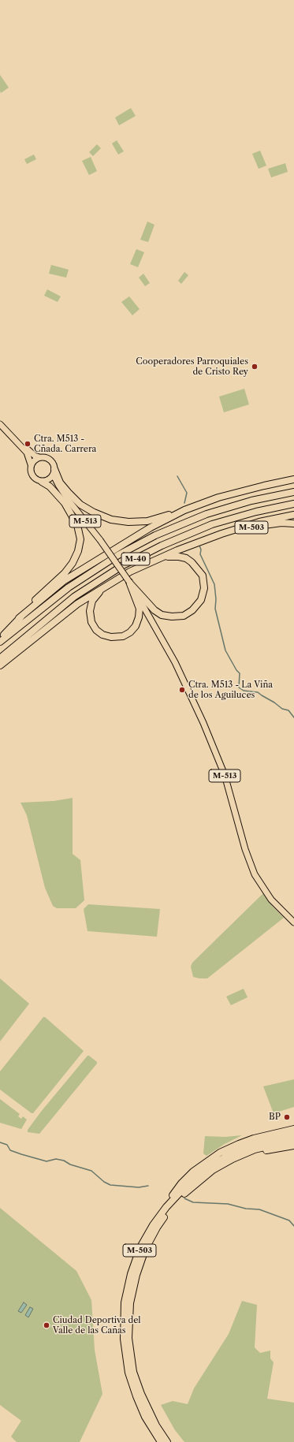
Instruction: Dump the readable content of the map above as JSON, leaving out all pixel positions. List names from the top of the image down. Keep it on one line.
{"streets":{"highway":["M-503","M-40"],"main road":["M-513"]},"places":["Cooperadores Parroquiales de Cristo Rey","Ctra. M513 - Cñada. Carrera","Ctra. M513 - La Viña de los Aguiluces","BP","Ciudad Deportiva del Valle de las Cañas"]}
